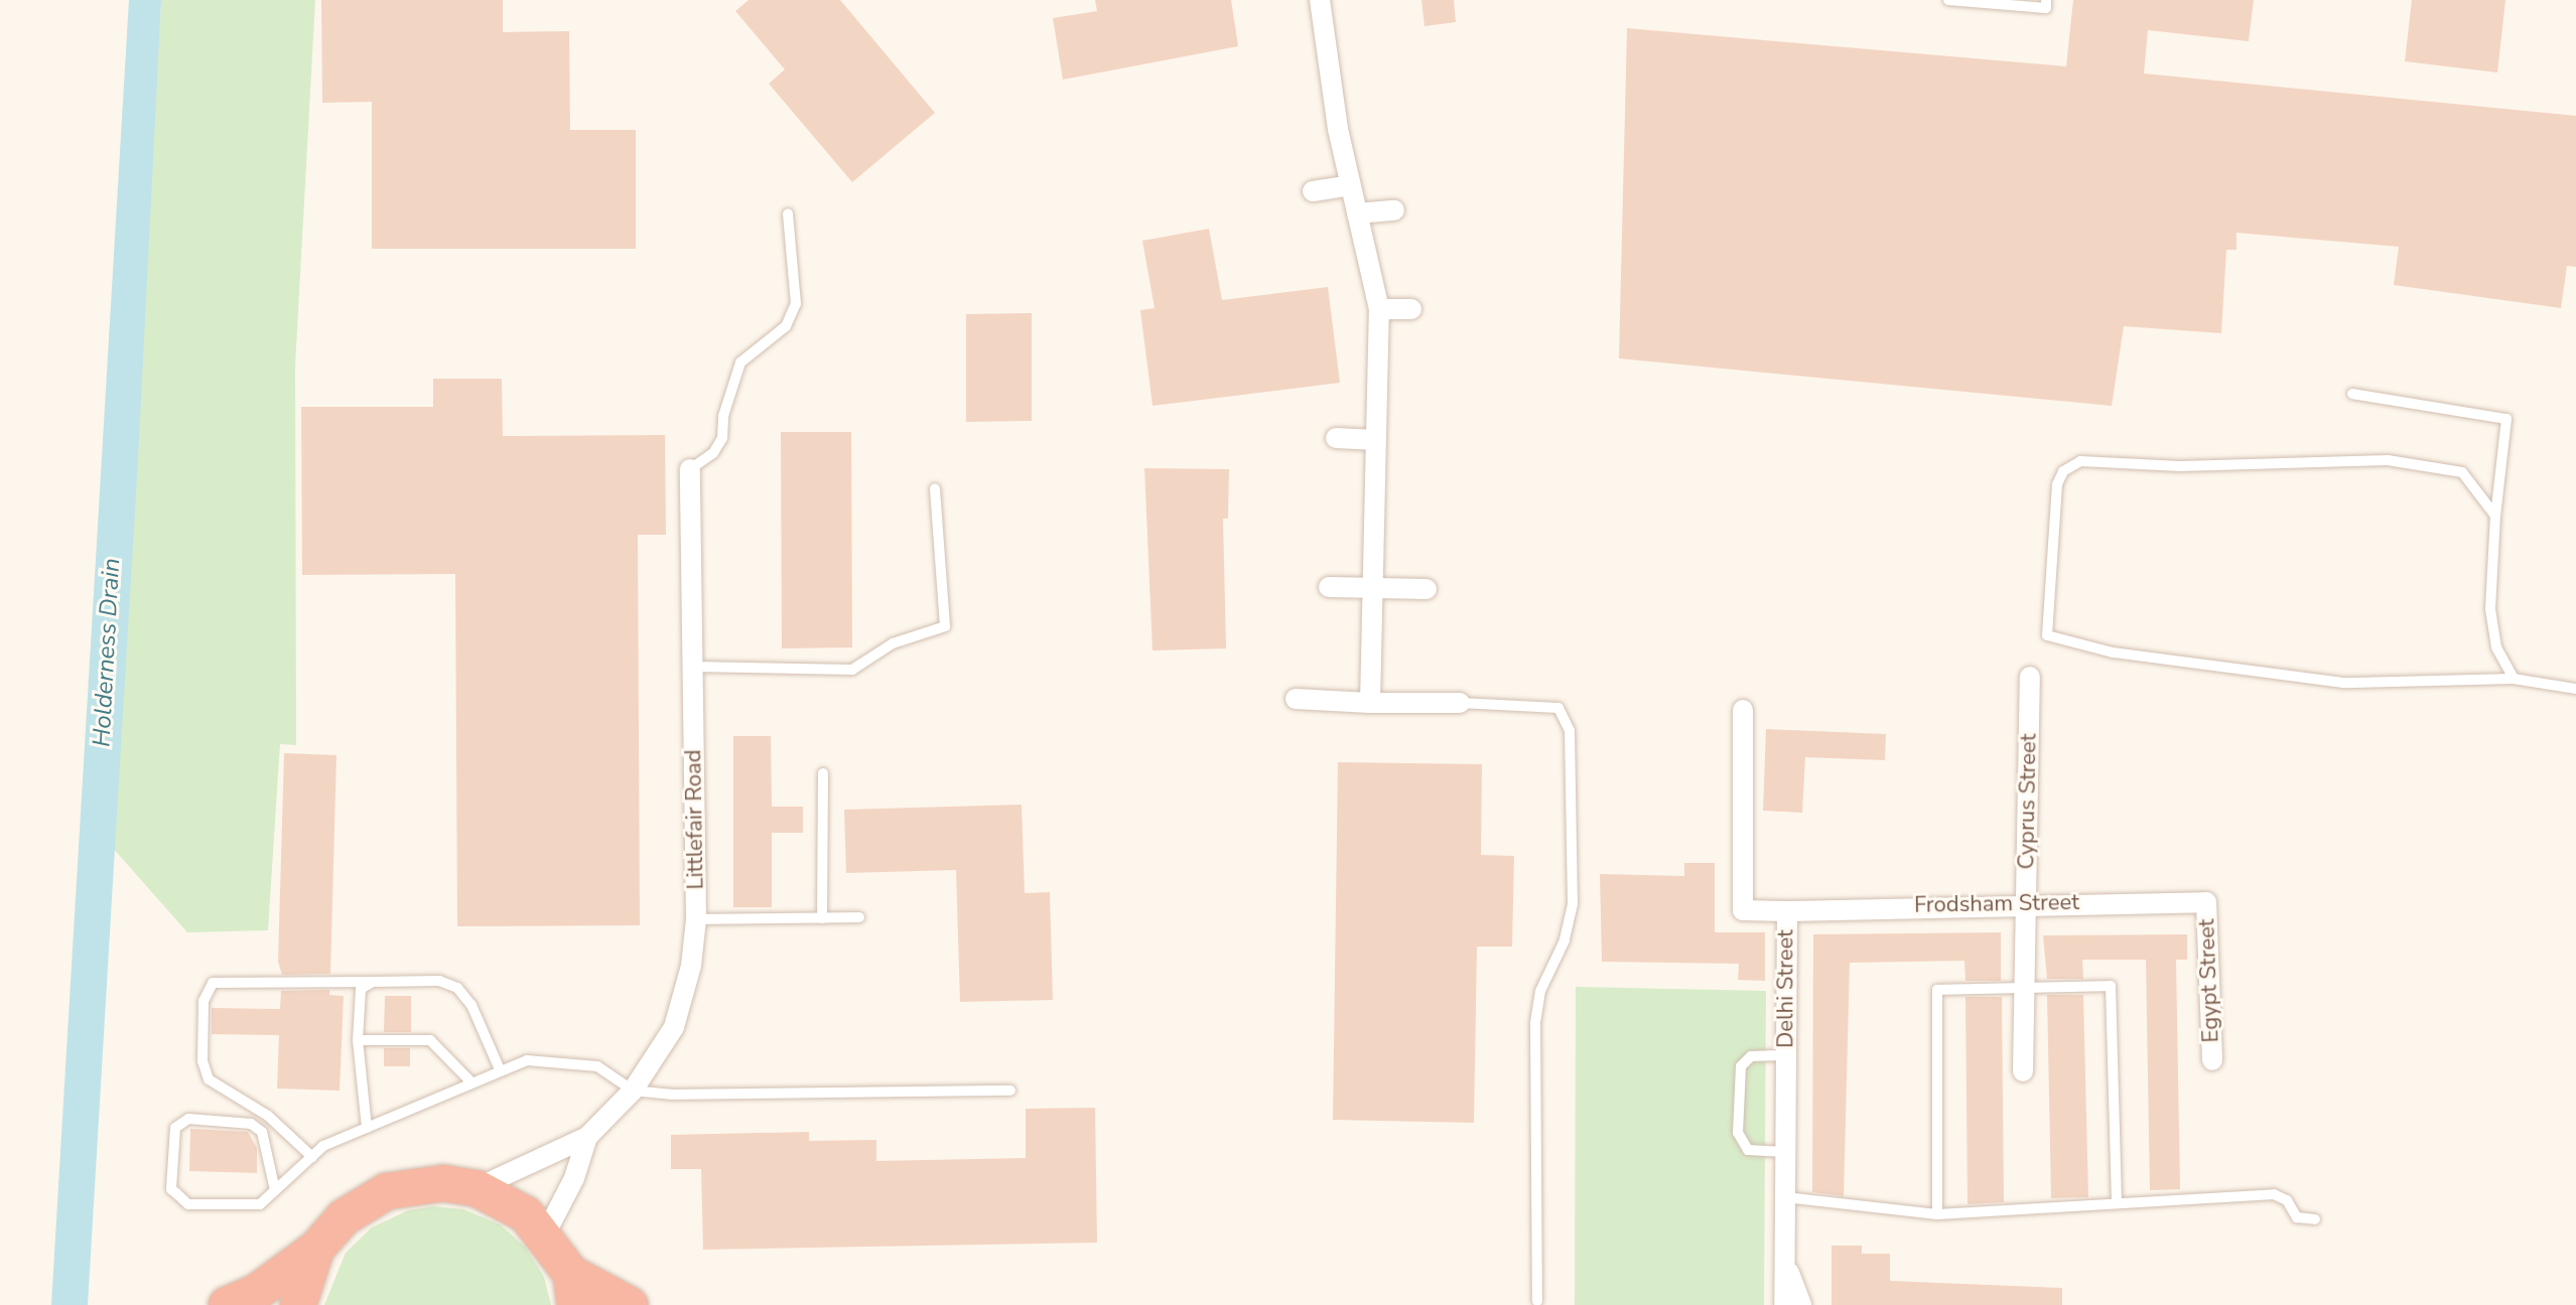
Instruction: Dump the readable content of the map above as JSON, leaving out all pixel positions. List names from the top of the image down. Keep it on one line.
{"streets":{"street":["Cyprus Street","Littlefair Road","Frodsham Street","Egypt Street","Delhi Street"]},"crossings":[["Cyprus Street","Frodsham Street"],["Frodsham Street","Egypt Street"],["Frodsham Street","Delhi Street"]],"water":["Holderness Drain"]}
